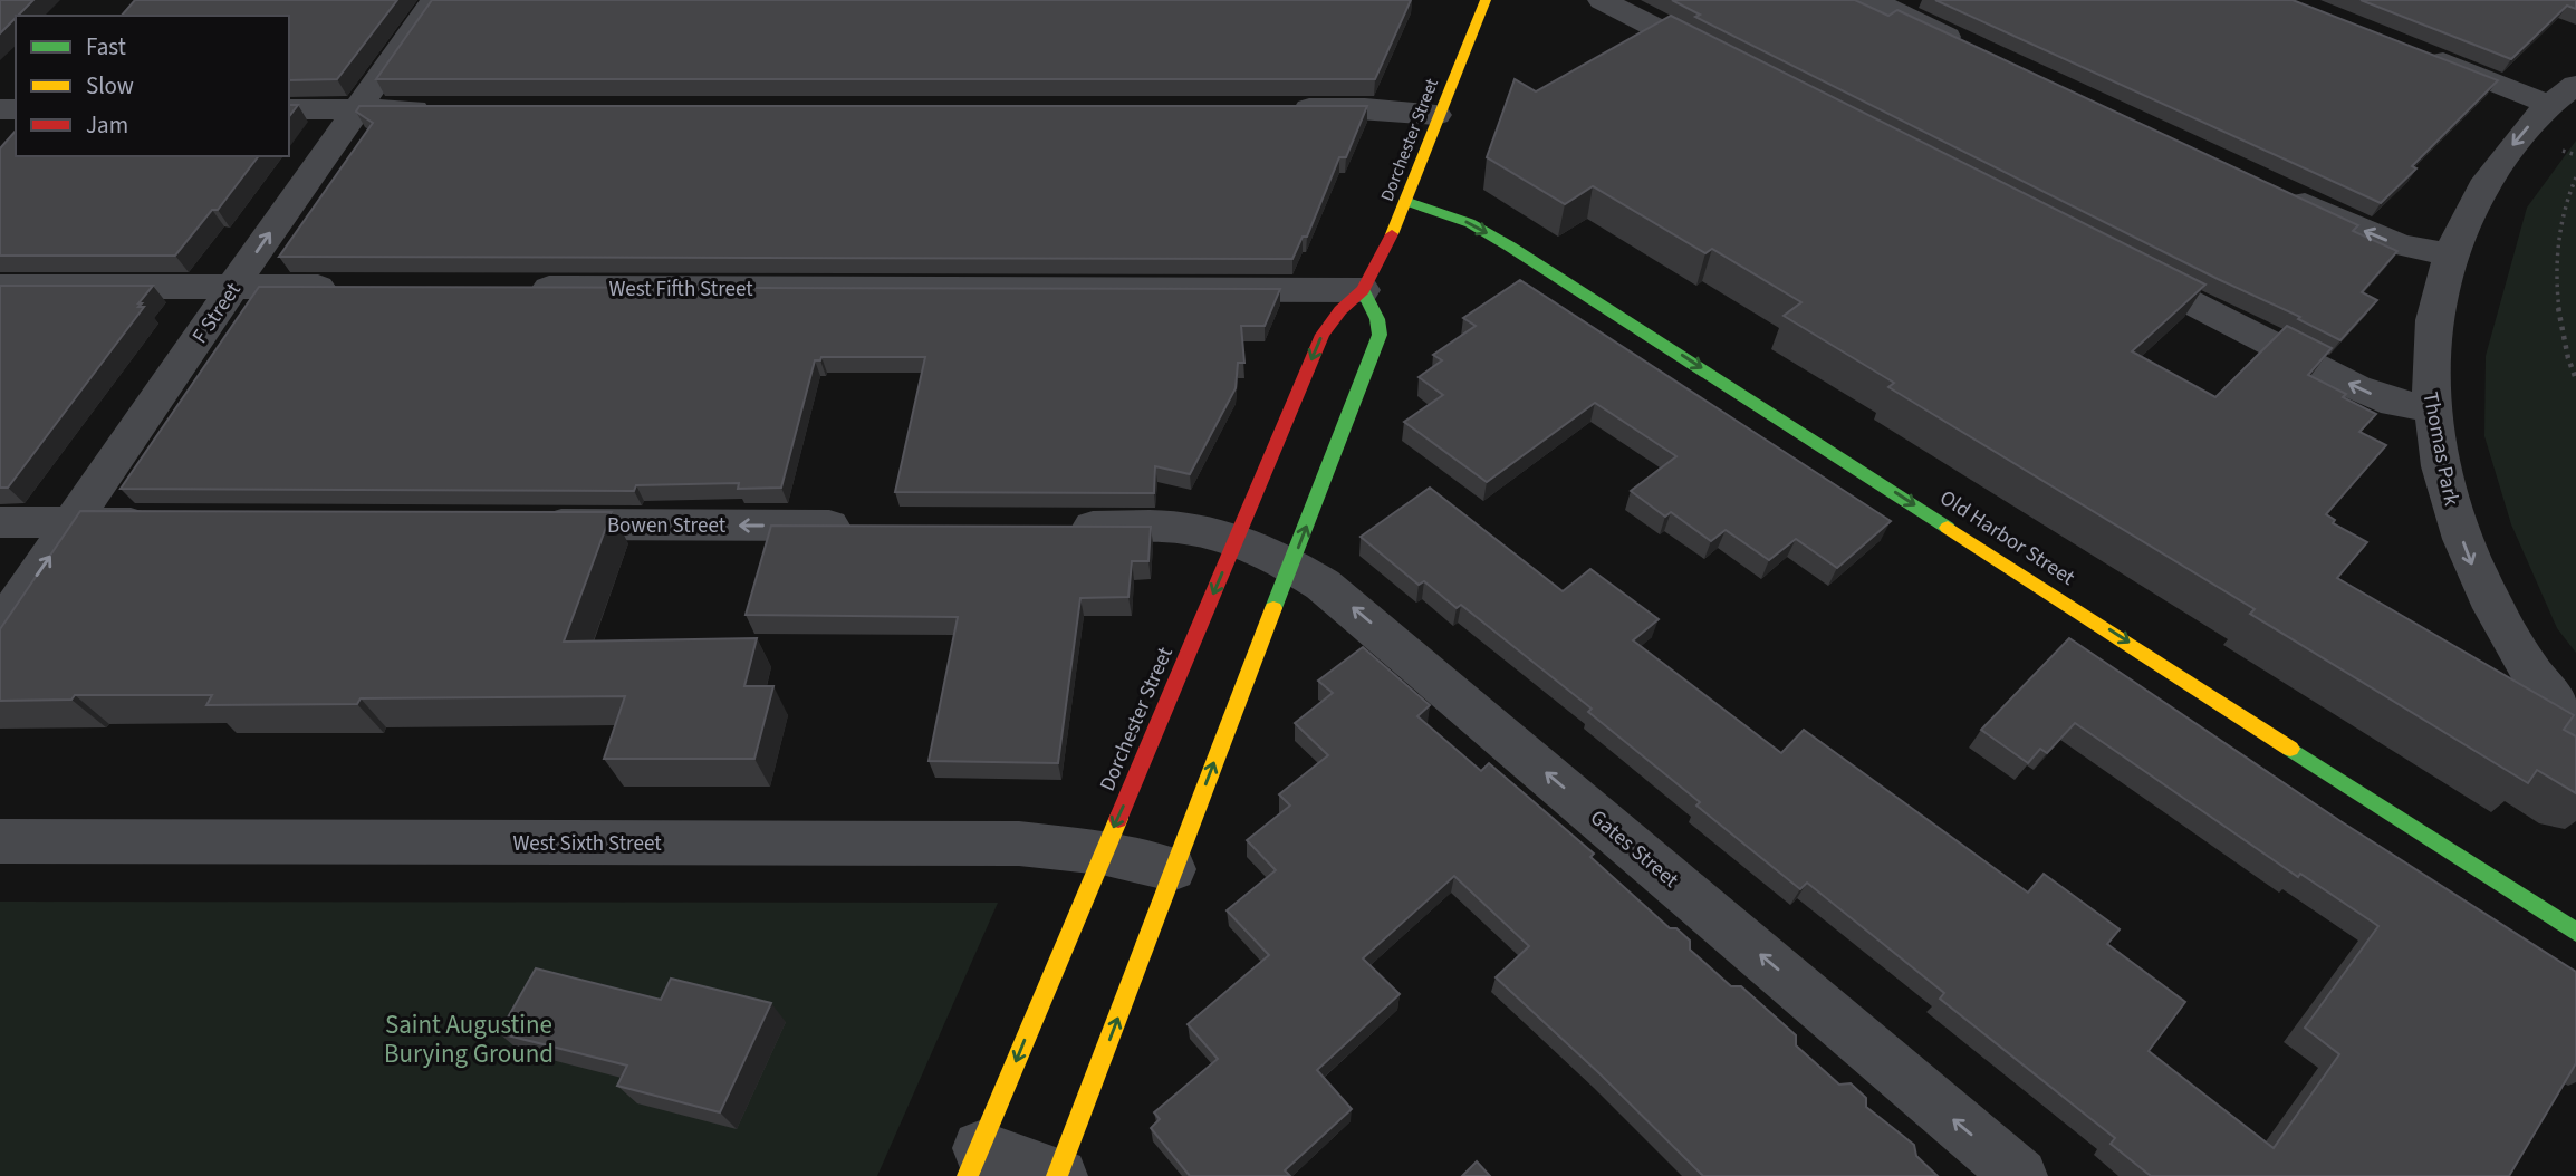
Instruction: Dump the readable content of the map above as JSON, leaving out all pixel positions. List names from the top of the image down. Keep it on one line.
{"streets":{"main road":["Dorchester Street","Old Harbor Street"],"street":["West Fifth Street","F Street","Thomas Park","Bowen Street","West Sixth Street","Gates Street"]},"crossings":[["Dorchester Street","West Fifth Street"],["Dorchester Street","Old Harbor Street"],["Dorchester Street","West Sixth Street"],["Dorchester Street","Gates Street"]],"one_way":["F Street","Thomas Park","Bowen Street","Old Harbor Street","Gates Street"],"parks":["Saint Augustine Burying Ground"],"legend":["Fast","Slow","Jam"]}
